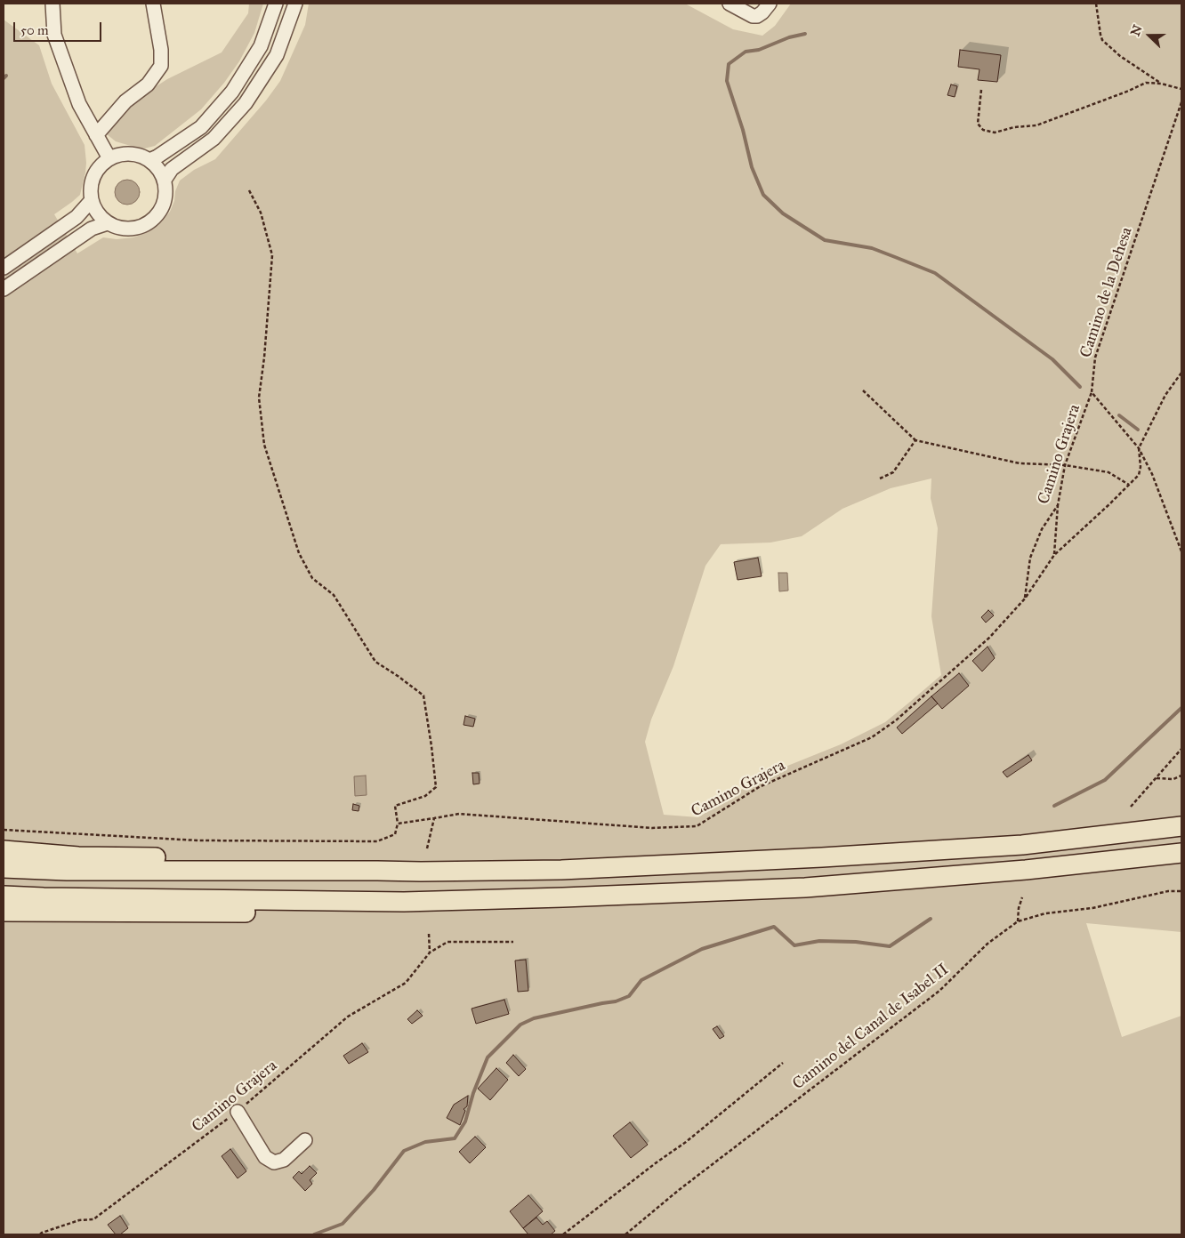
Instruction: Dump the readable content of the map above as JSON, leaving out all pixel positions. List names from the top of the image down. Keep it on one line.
{"streets":{"path":["Camino de la Dehesa","Camino Grajera","Camino del Canal de Isabel II"]},"crossings":[["Camino de la Dehesa","Camino Grajera"]],"scale_bar":"50 m","north":"left"}
